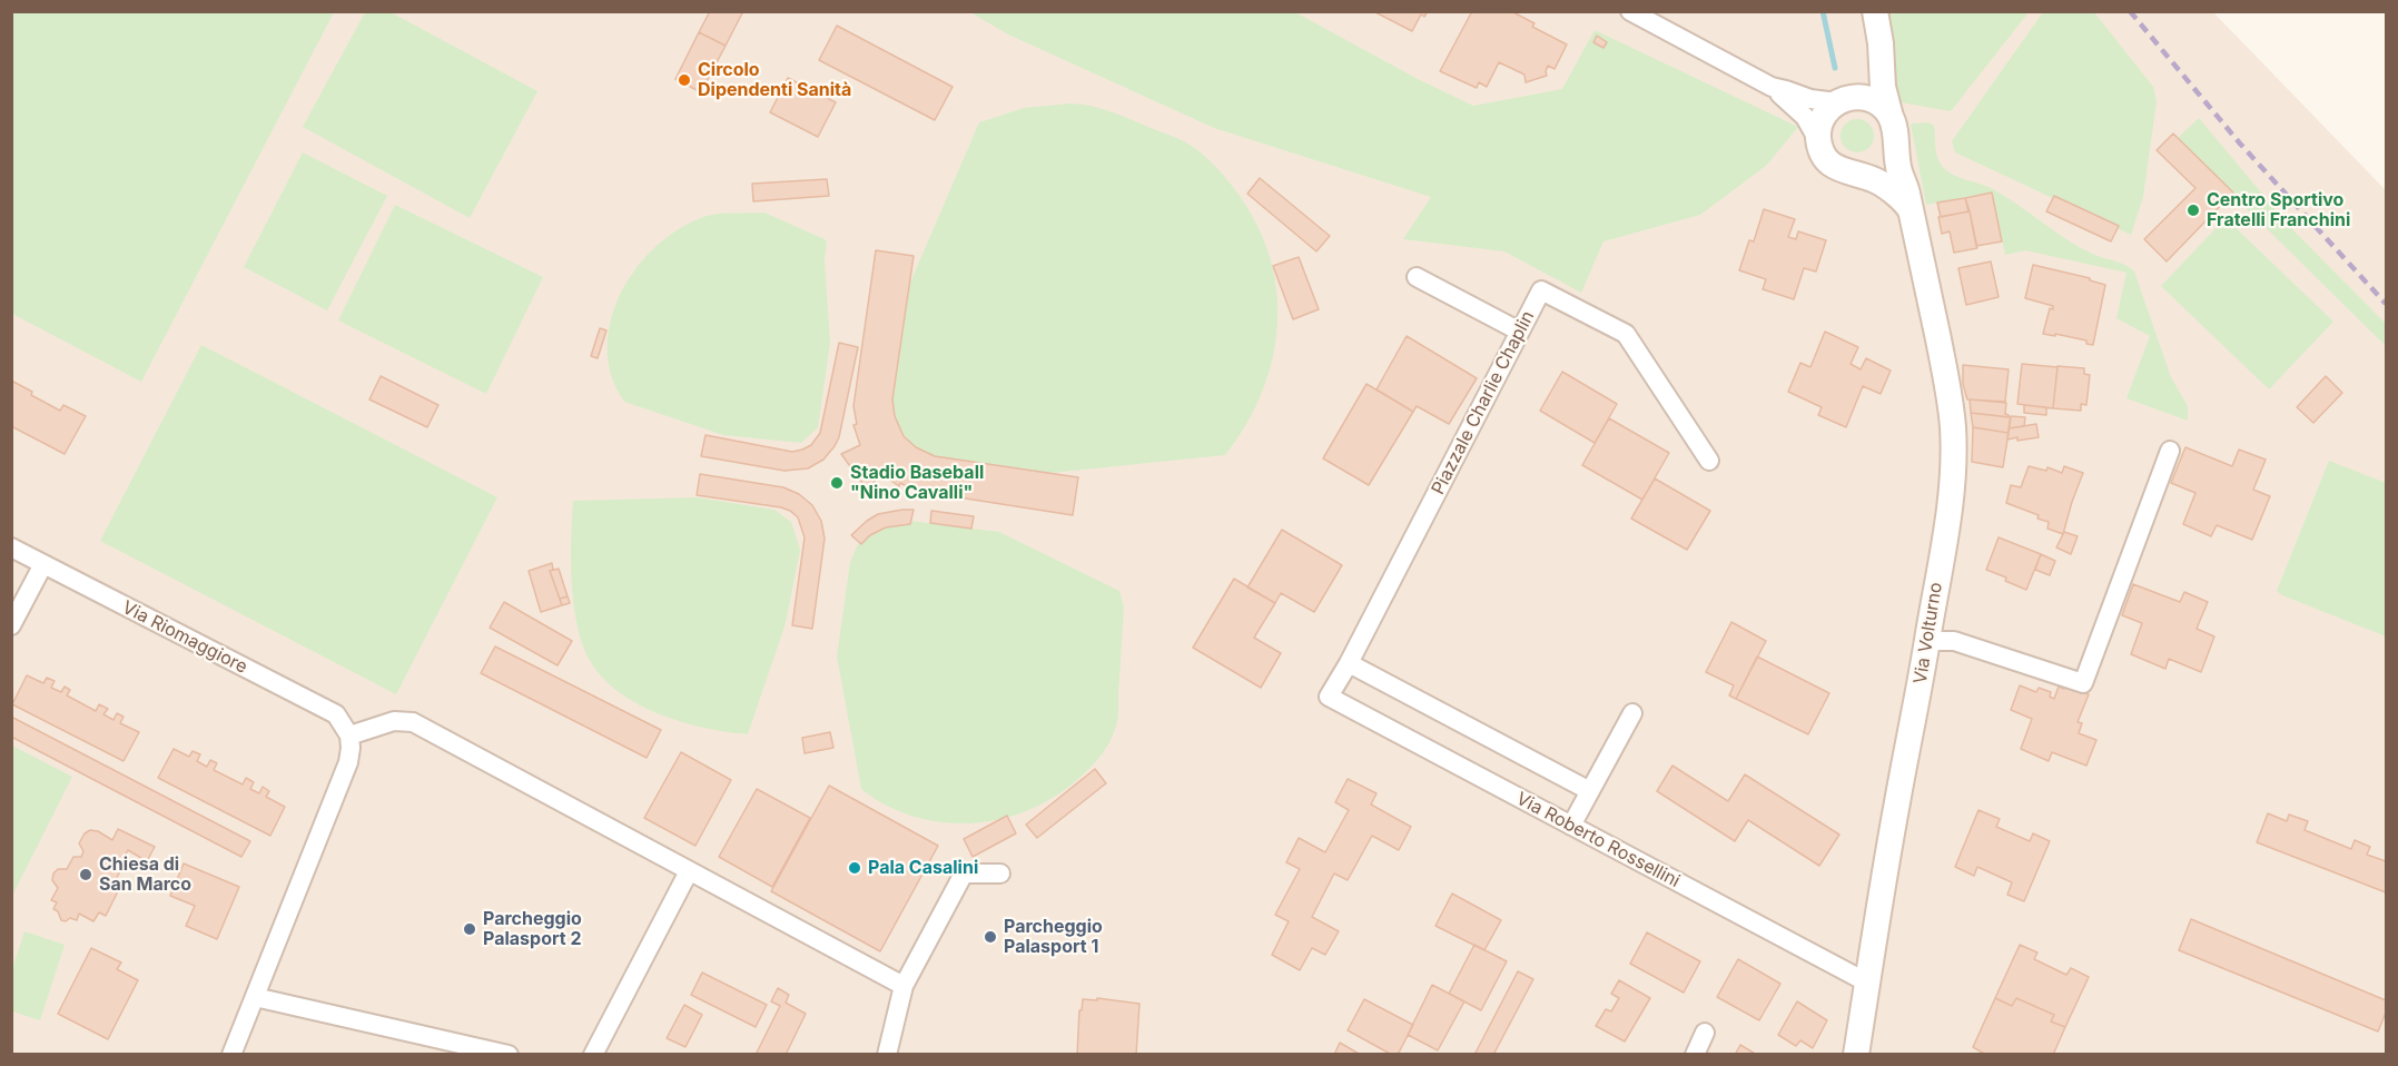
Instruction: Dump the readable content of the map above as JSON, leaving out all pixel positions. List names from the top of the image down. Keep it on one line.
{"streets":{"street":["Piazzale Charlie Chaplin","Via Volturno","Via Riomaggiore","Via Roberto Rossellini"]},"crossings":[["Piazzale Charlie Chaplin","Via Roberto Rossellini"],["Via Volturno","Via Roberto Rossellini"]],"places":["Circolo Dipendenti Sanità","Centro Sportivo Fratelli Franchini","Stadio Baseball \"Nino Cavalli\"","Pala Casalini","Chiesa di San Marco","Parcheggio Palasport 2","Parcheggio Palasport 1"]}
